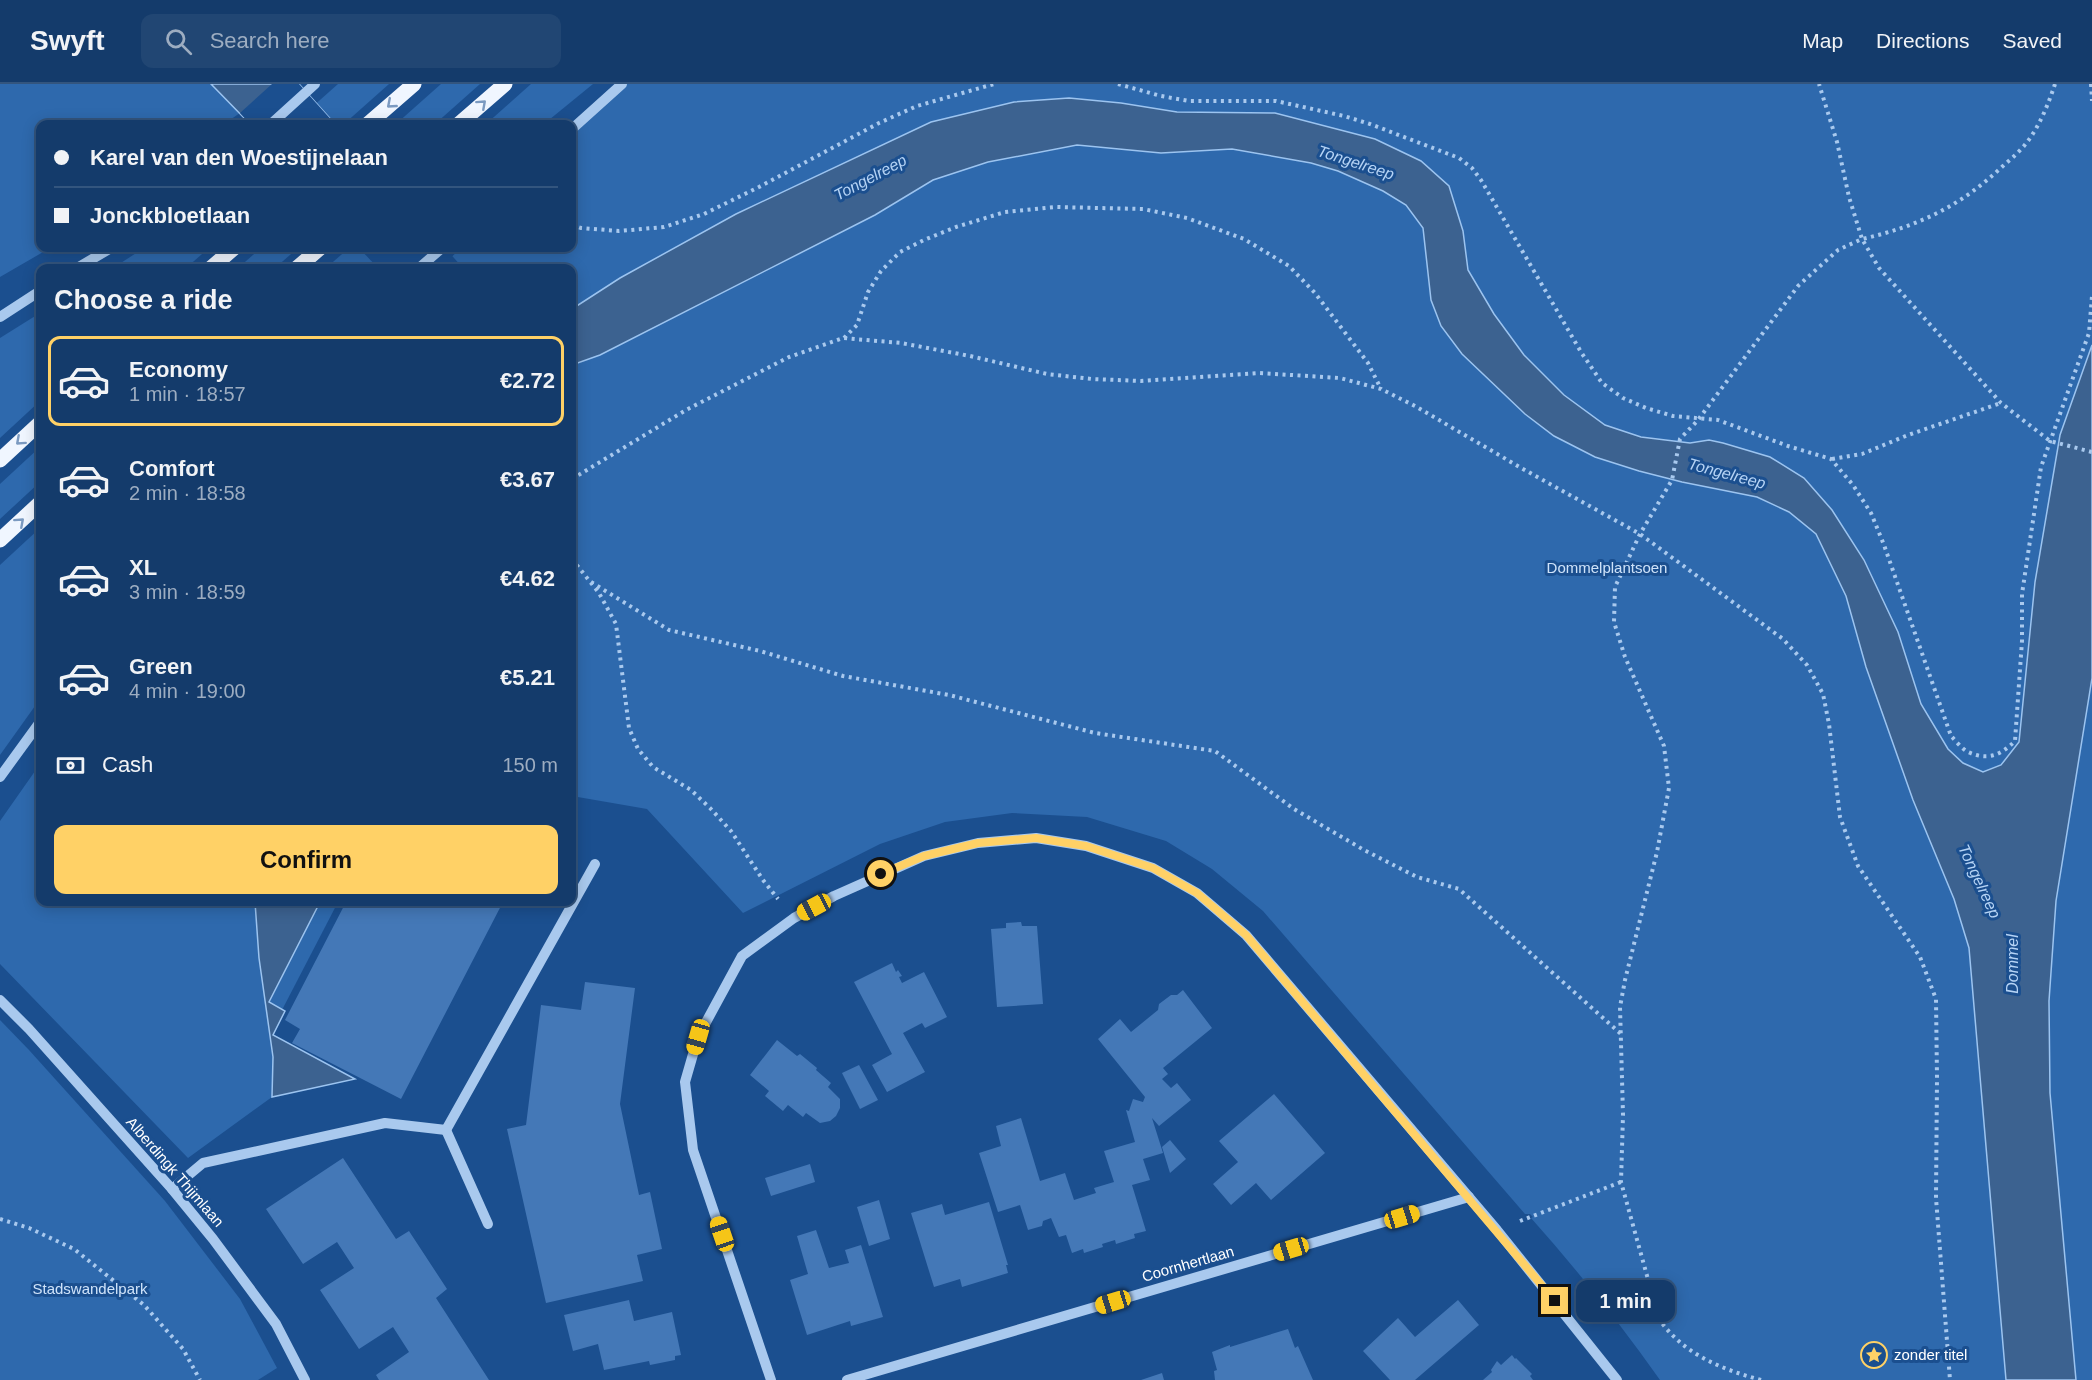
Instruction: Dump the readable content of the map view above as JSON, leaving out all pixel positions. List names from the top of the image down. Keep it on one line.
{"streets":{"street":["Alberdingk Thijmlaan","Coornhertlaan"]},"water":["Tongelreep","Dommel"],"parks":["Dommelplantsoen","Stadswandelpark"],"places":{"place":["zonder titel"]},"page":{"header":"Swyft","search":"Search here","nav":["Map","Directions","Saved"],"banner":["Karel van den Woestijnelaan","Jonckbloetlaan"],"heading":"Choose a ride","list":[{"name":"Economy","note":"1 min · 18:57","value":"€2.72"},{"name":"Comfort","note":"2 min · 18:58","value":"€3.67"},{"name":"XL","note":"3 min · 18:59","value":"€4.62"},{"name":"Green","note":"4 min · 19:00","value":"€5.21"}],"pay":["Cash","150 m"],"buttons":"Confirm","bubble":"1 min"}}
